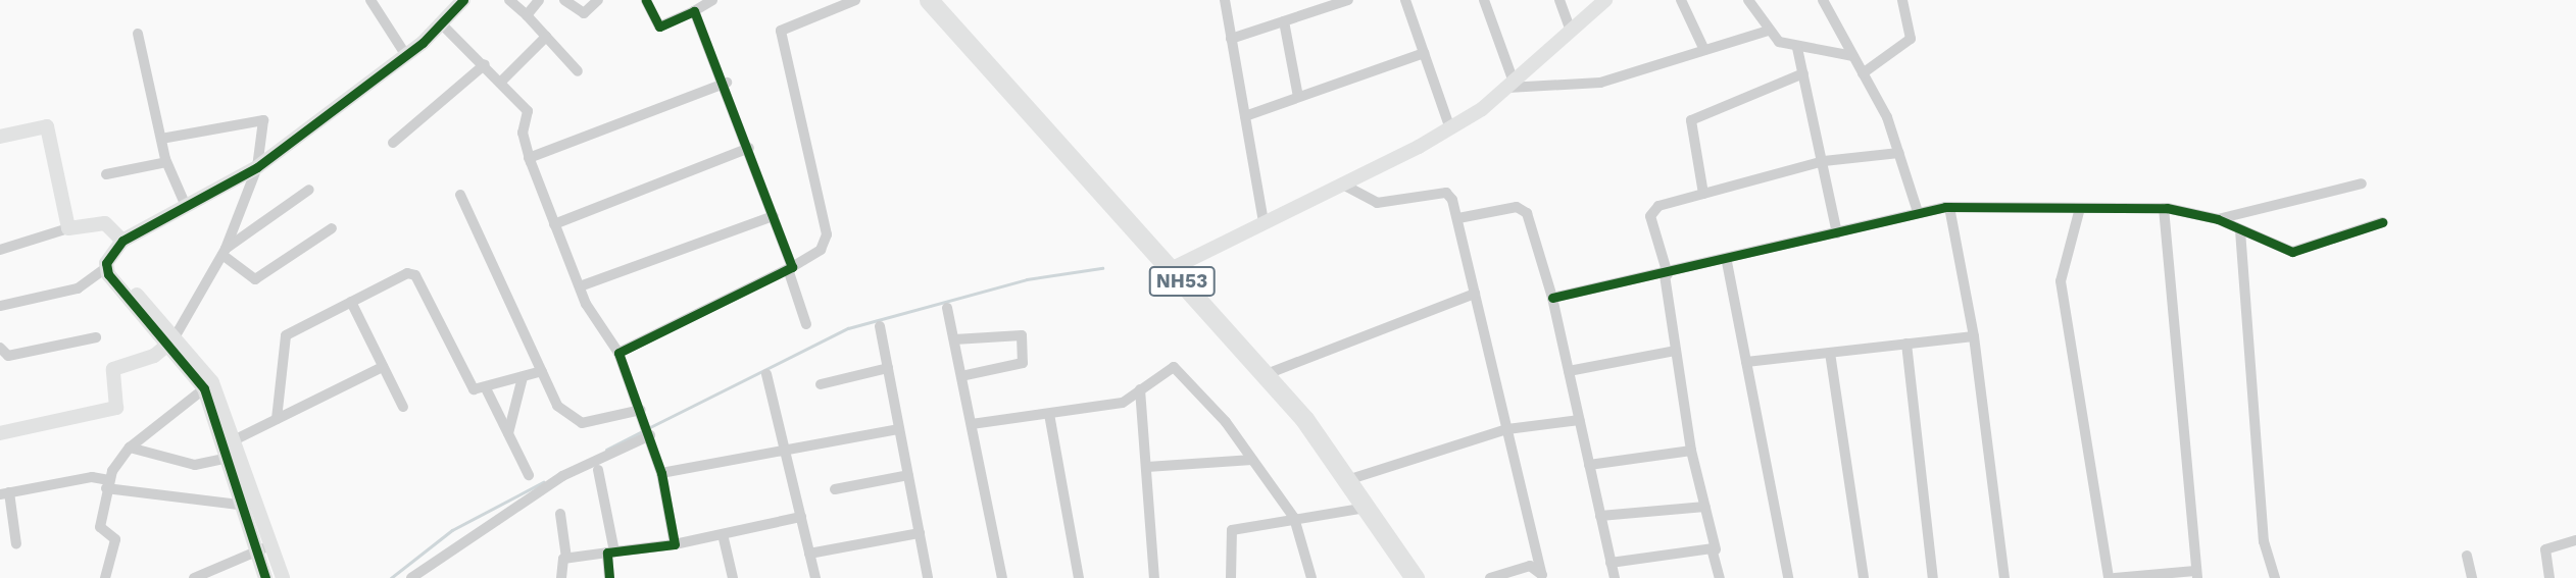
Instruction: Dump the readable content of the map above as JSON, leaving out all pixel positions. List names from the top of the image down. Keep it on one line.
{"streets":{"highway":["NH53"]}}
